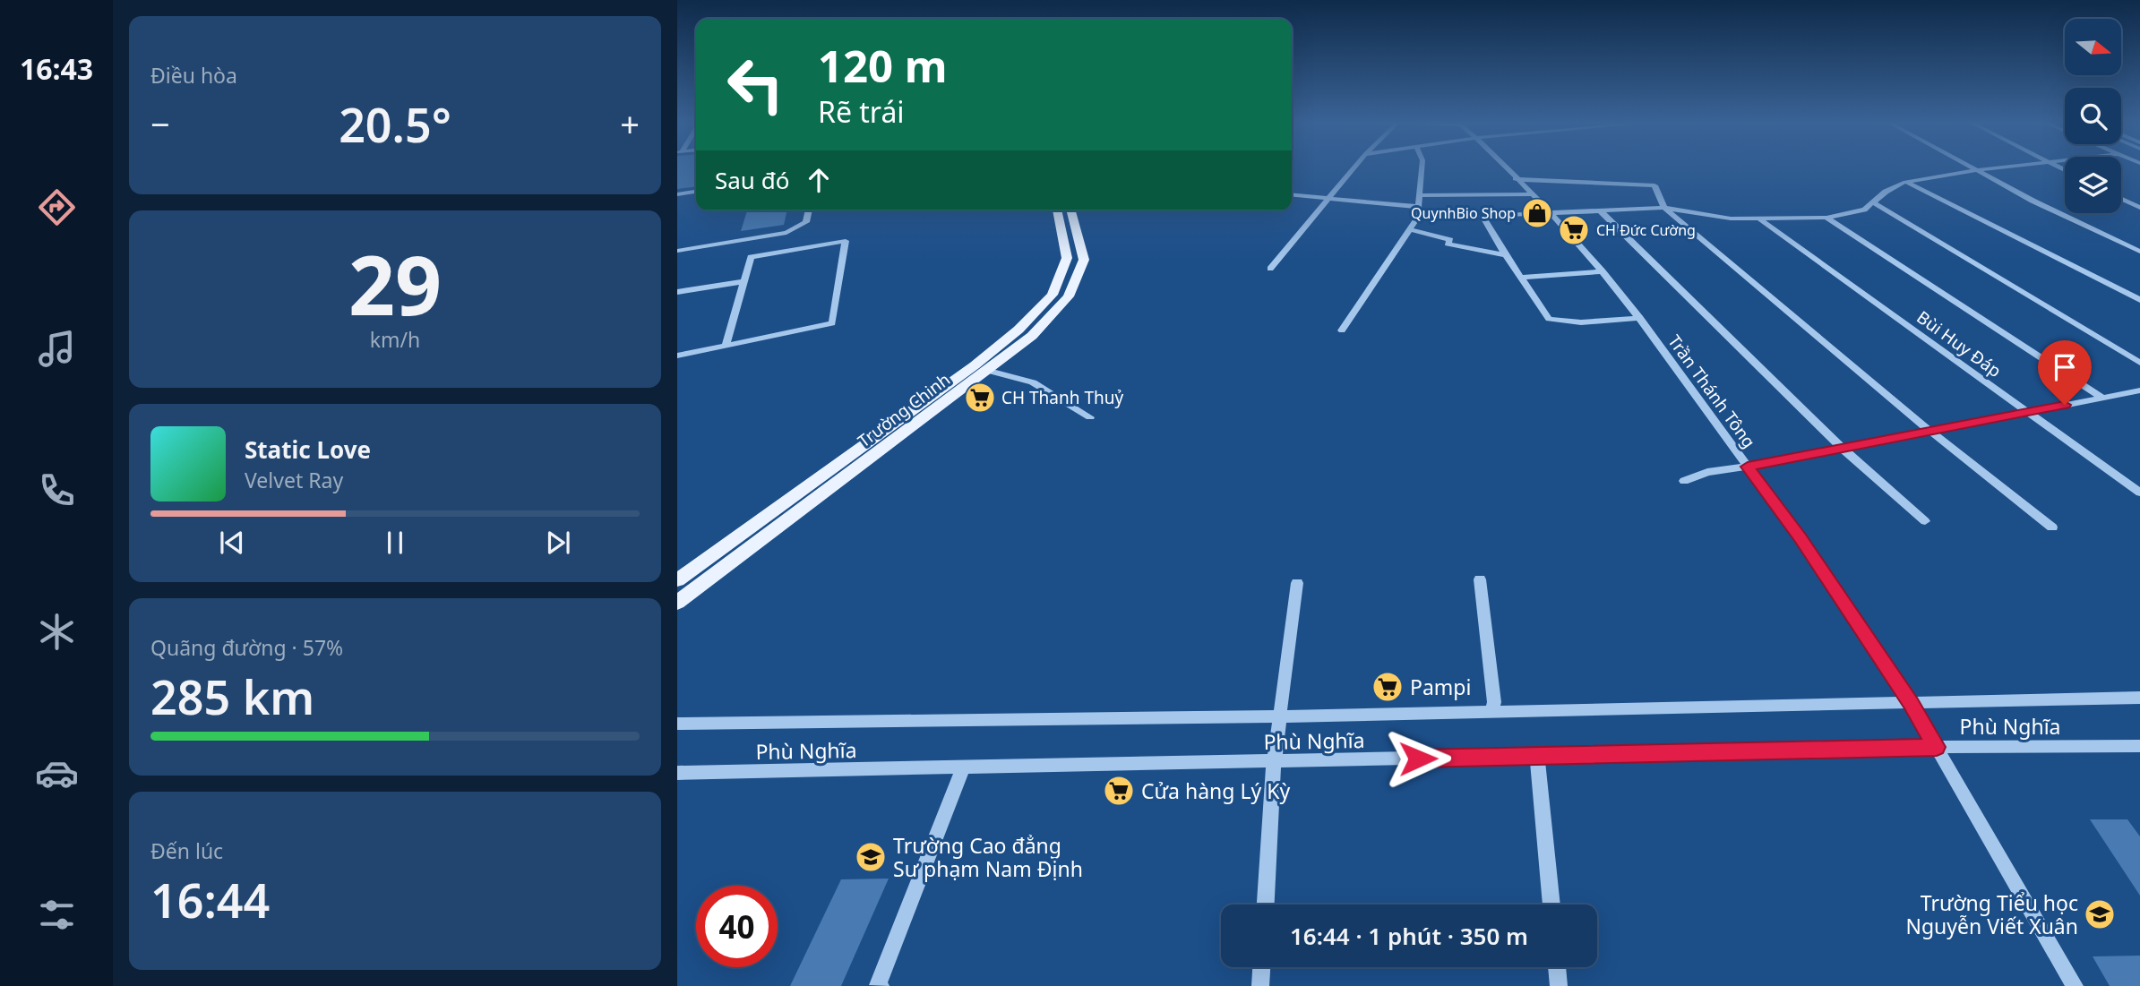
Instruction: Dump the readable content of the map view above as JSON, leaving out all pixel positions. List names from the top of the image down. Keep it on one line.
{"streets":{"main road":["Trường Chinh"],"street":["Bùi Huy Đáp","Trần Thánh Tông","Phù Nghĩa"]},"crossings":[["Trần Thánh Tông","Phù Nghĩa"]],"places":{"shop":["QuynhBio Shop"],"supermarket":["CH Đức Cường","CH Thanh Thuỷ","Pampi","Cửa hàng Lý Kỳ"],"school or university":["Trường Cao đẳng Sư phạm Nam Định","Trường Tiểu học Nguyễn Viết Xuân"]},"north":"right","page":{"tabs":"16:43","tile":["Điều hòa",["29","km/h"],["Quãng đường · 57%","285 km"],["Đến lúc","16:44"]],"turn":["120 m","Rẽ trái"],"heat":["−","20.5°","+"],"then":"Sau đó","song":["Static Love","Velvet Ray"],"limit":"40","trip":"16:44 · 1 phút · 350 m"}}
